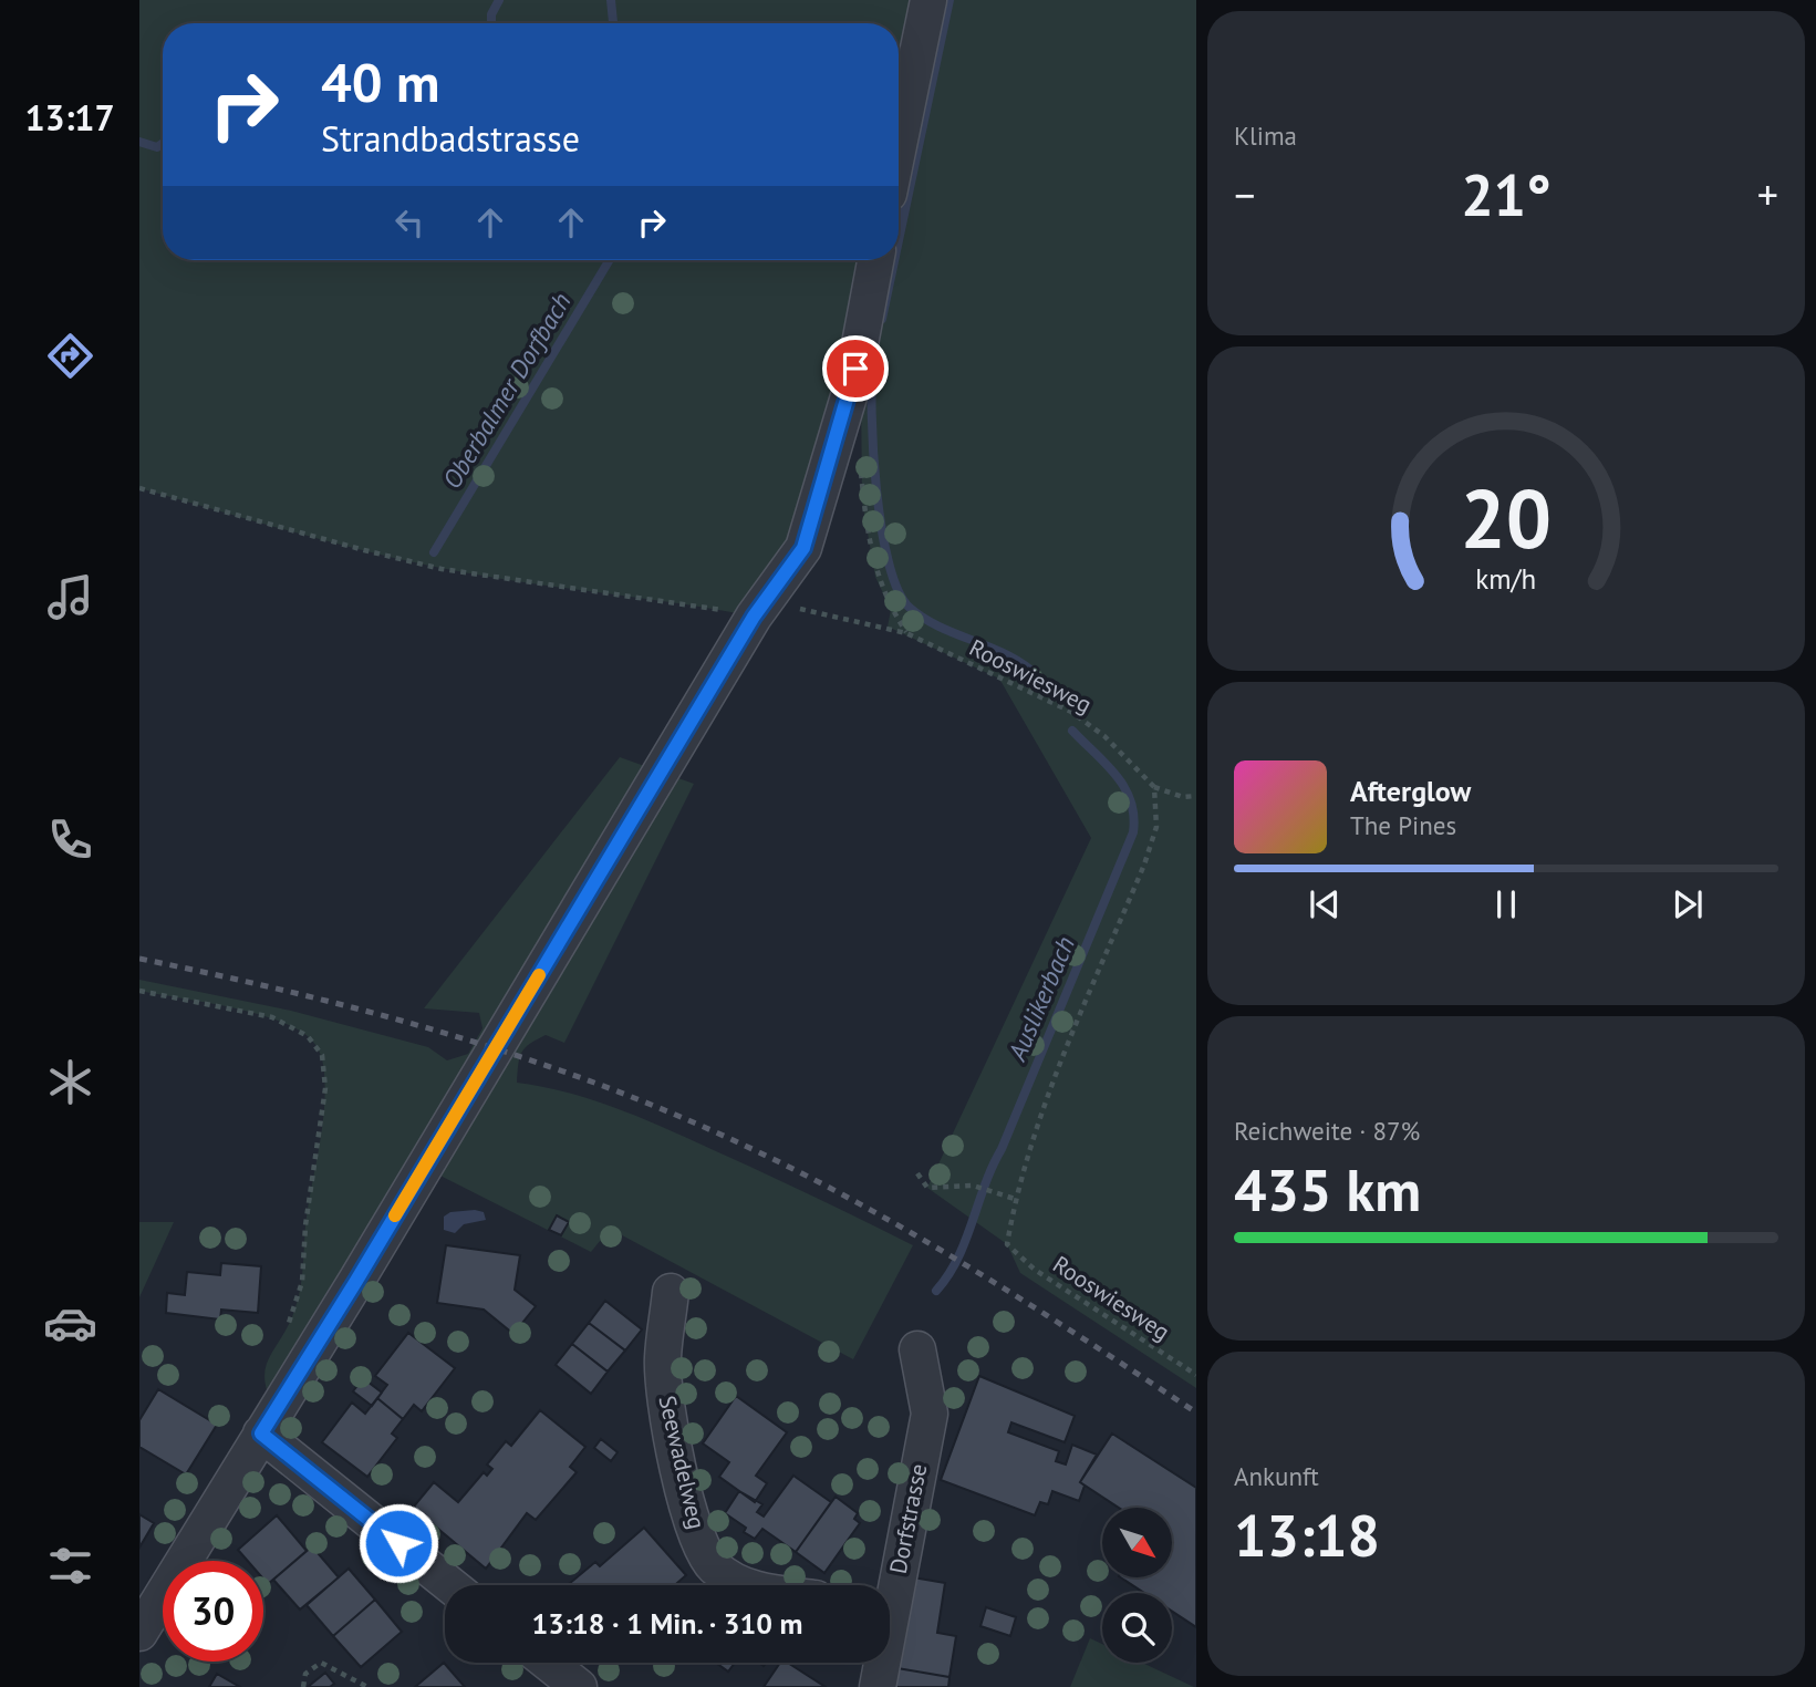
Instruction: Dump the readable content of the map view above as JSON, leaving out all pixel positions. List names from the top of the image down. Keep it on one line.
{"streets":{"street":["Seewadelweg","Dorfstrasse"],"path":["Rooswiesweg"]},"water":["Oberbalmer Dorfbach","Auslikerbach"],"north":"bottom right","page":{"tabs":"13:17","tile":["Klima",["Reichweite · 87%","435 km"],["Ankunft","13:18"]],"turn":["40 m","Strandbadstrasse"],"heat":["−","21°","+"],"song":["Afterglow","The Pines"],"limit":"30","trip":"13:18 · 1 Min. · 310 m","gauge":["20","km/h"]}}
